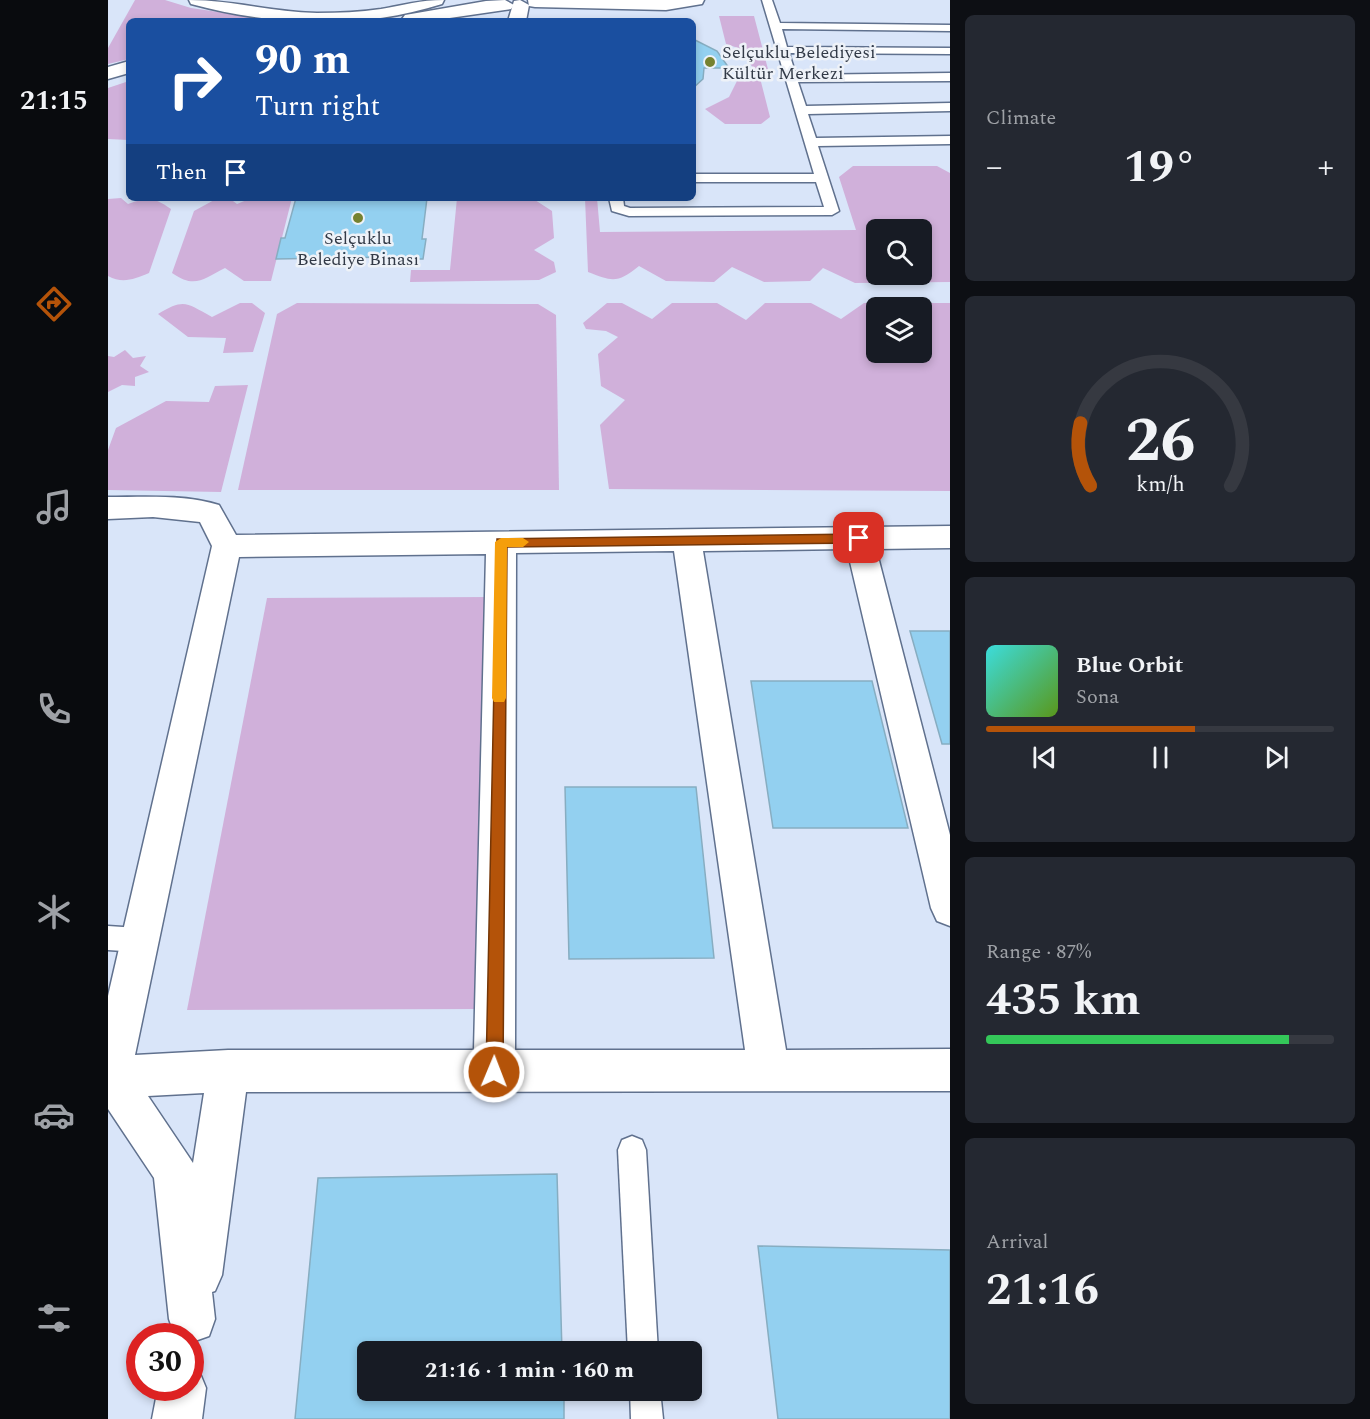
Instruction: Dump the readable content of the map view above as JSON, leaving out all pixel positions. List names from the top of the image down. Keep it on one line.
{"places":["Selçuklu Belediyesi Kültür Merkezi","Selçuklu Belediye Binası"],"page":{"tabs":"21:15","tile":["Climate",["Range · 87%","435 km"],["Arrival","21:16"]],"turn":["90 m","Turn right"],"heat":["−","19°","+"],"then":"Then","song":["Blue Orbit","Sona"],"limit":"30","trip":"21:16 · 1 min · 160 m","gauge":["26","km/h"]}}
